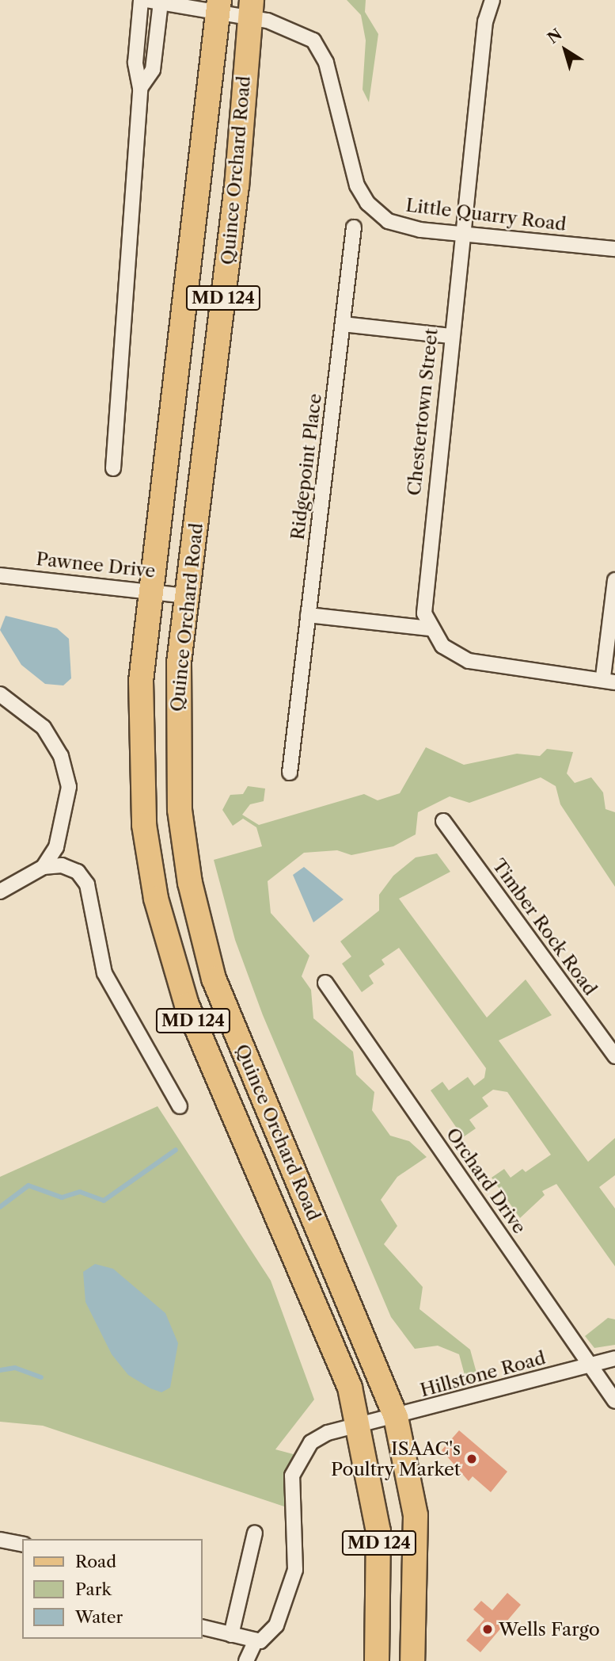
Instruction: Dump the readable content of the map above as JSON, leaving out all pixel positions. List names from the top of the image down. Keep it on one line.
{"streets":{"main road":["Quince Orchard Road","MD 124"],"street":["Little Quarry Road","Chestertown Street","Ridgepoint Place","Pawnee Drive","Timber Rock Road","Orchard Drive","Hillstone Road"]},"crossings":[["Quince Orchard Road","Little Quarry Road"],["Quince Orchard Road","Pawnee Drive"],["Quince Orchard Road","Hillstone Road"],["Little Quarry Road","Chestertown Street"],["Orchard Drive","Hillstone Road"]],"places":["ISAAC's Poultry Market","Wells Fargo"],"legend":["Road","Park","Water"],"north":"top left"}
